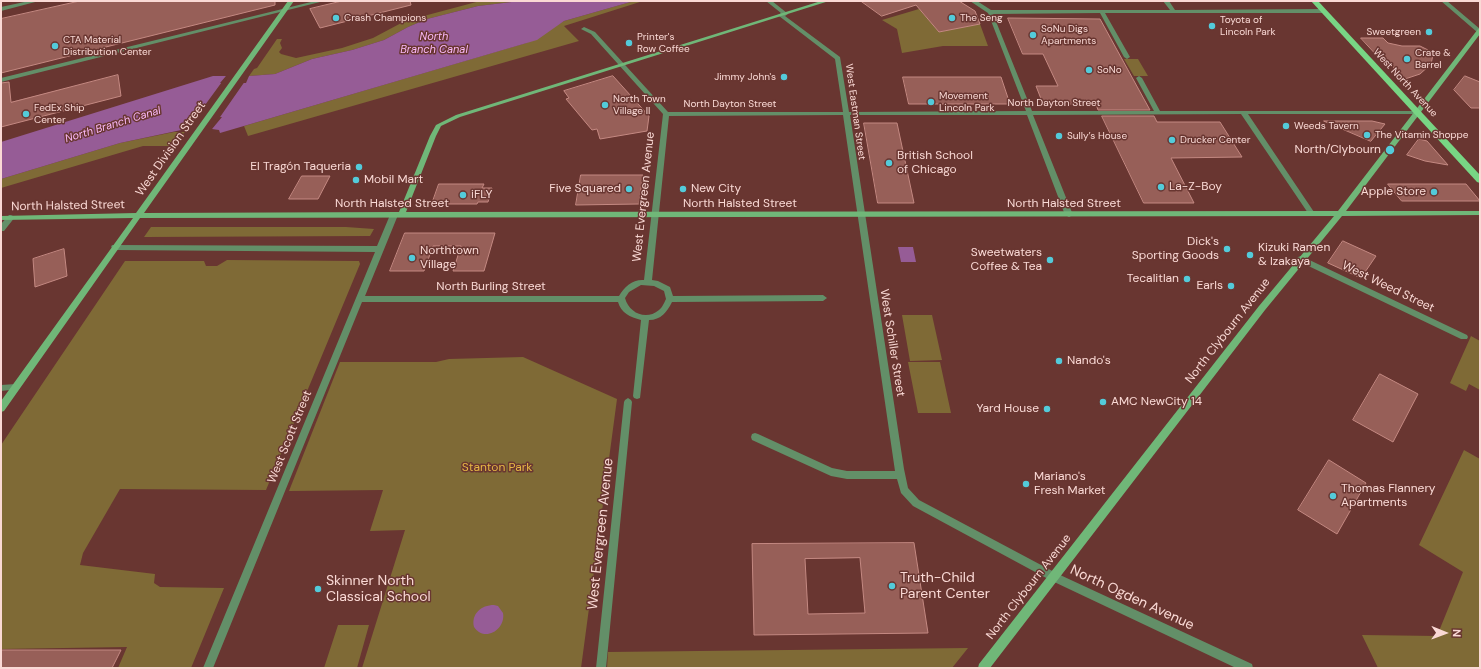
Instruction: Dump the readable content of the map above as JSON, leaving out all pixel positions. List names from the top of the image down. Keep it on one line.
{"streets":{"main road":["West North Avenue","West Division Street","North Halsted Street","North Clybourn Avenue","West Scott Street"],"street":["North Dayton Street","West Eastman Street","West Evergreen Avenue","North Burling Street","West Weed Street","West Schiller Street","North Ogden Avenue"]},"crossings":[["West North Avenue","North Dayton Street"],["West North Avenue","North Clybourn Avenue"],["North Dayton Street","West Eastman Street"],["North Dayton Street","West Evergreen Avenue"],["North Dayton Street","North Clybourn Avenue"],["West Eastman Street","North Halsted Street"],["West Eastman Street","West Schiller Street"],["West Division Street","North Halsted Street"],["West Evergreen Avenue","North Halsted Street"],["West Evergreen Avenue","North Burling Street"],["North Halsted Street","North Clybourn Avenue"],["North Halsted Street","West Schiller Street"],["North Halsted Street","West Scott Street"],["North Burling Street","West Scott Street"],["West Weed Street","North Clybourn Avenue"],["North Clybourn Avenue","North Ogden Avenue"],["West Schiller Street","North Ogden Avenue"]],"water":["North Branch Canal"],"parks":["Stanton Park"],"places":["Crash Champions","The Seng","Toyota of Lincoln Park","Sweetgreen","SoNu Digs Apartments","Printer's Row Coffee","CTA Material Distribution Center","Crate & Barrel","SoNo","Jimmy John's","Movement Lincoln Park","North Town Village II","FedEx Ship Center","Weeds Tavern","The Vitamin Shoppe","Sully’s House","Drucker Center","North/Clybourn","British School of Chicago","El Tragón Taqueria","Mobil Mart","La-Z-Boy","Five Squared","New City","Apple Store","iFLY","Dick's Sporting Goods","Kizuki Ramen & Izakaya","Northtown Village","Sweetwaters Coffee & Tea","Tecalitlan","Earls","Nando's","AMC NewCity 14","Yard House","Mariano's Fresh Market","Thomas Flannery Apartments","Truth-Child Parent Center","Skinner North Classical School"],"north":"right"}
